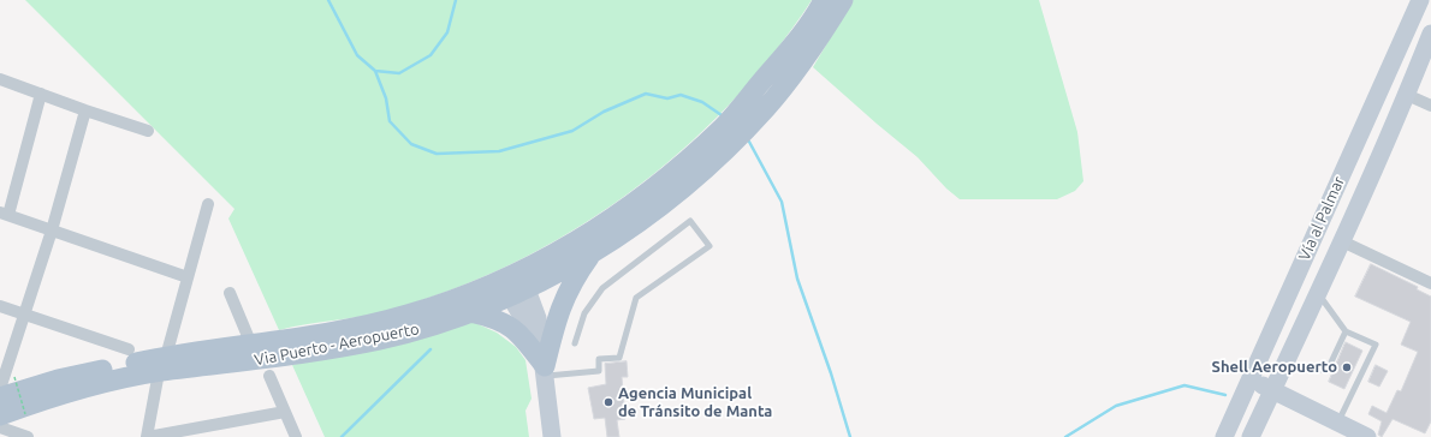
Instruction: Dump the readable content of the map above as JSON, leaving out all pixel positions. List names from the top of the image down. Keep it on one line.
{"streets":{"main road":["Vía al Palmar","Via Puerto - Aeropuerto"]},"places":["Shell Aeropuerto","Agencia Municipal de Tránsito de Manta"]}
